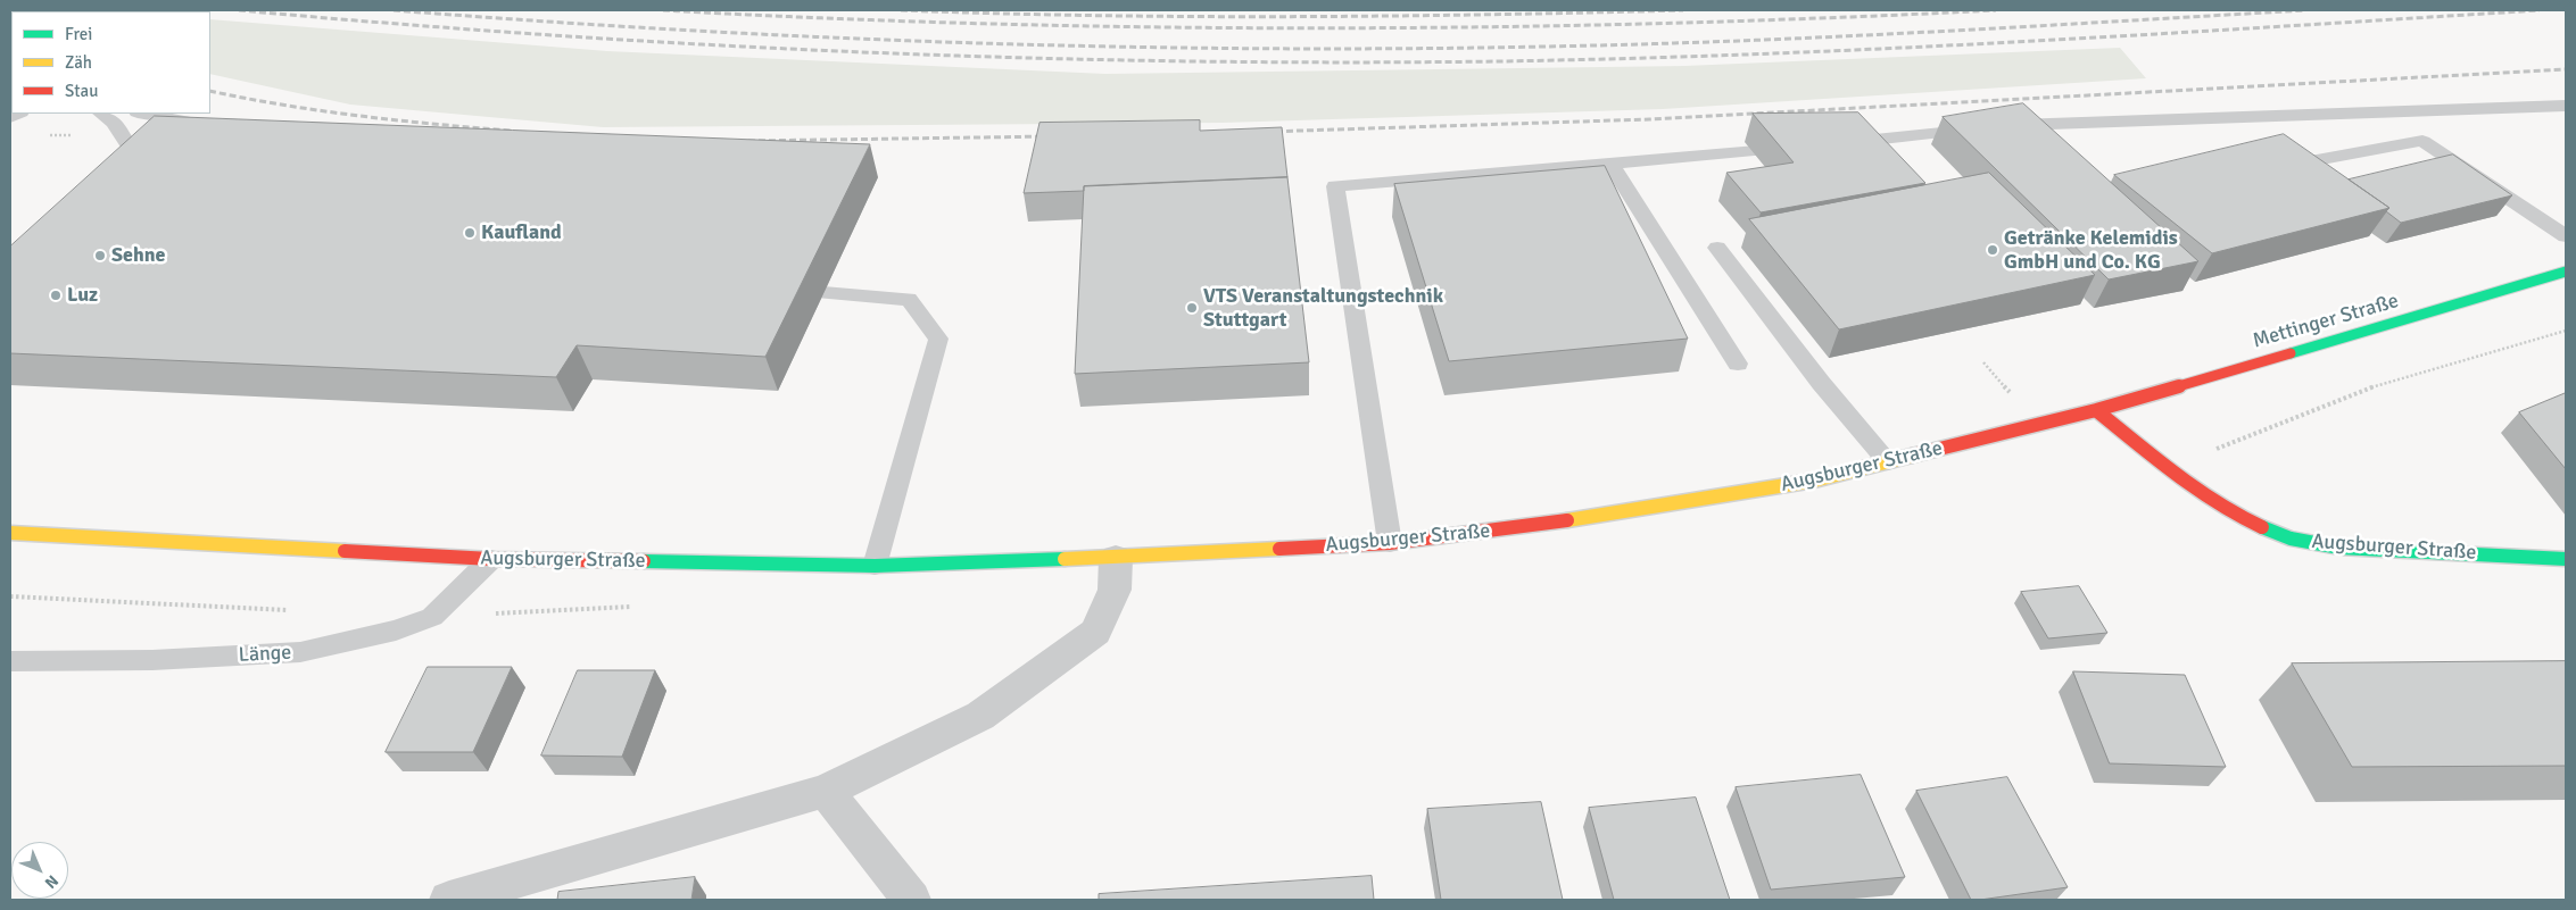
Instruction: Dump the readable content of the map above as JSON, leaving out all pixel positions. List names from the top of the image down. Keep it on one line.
{"streets":{"street":["Mettinger Straße","Augsburger Straße"],"lane":["Länge"]},"crossings":[["Mettinger Straße","Augsburger Straße"],["Augsburger Straße","Länge"]],"places":["Kaufland","Getränke Kelemidis GmbH und Co. KG","Sehne","Luz","VTS Veranstaltungstechnik Stuttgart"],"legend":["Frei","Zäh","Stau"],"north":"bottom right"}
